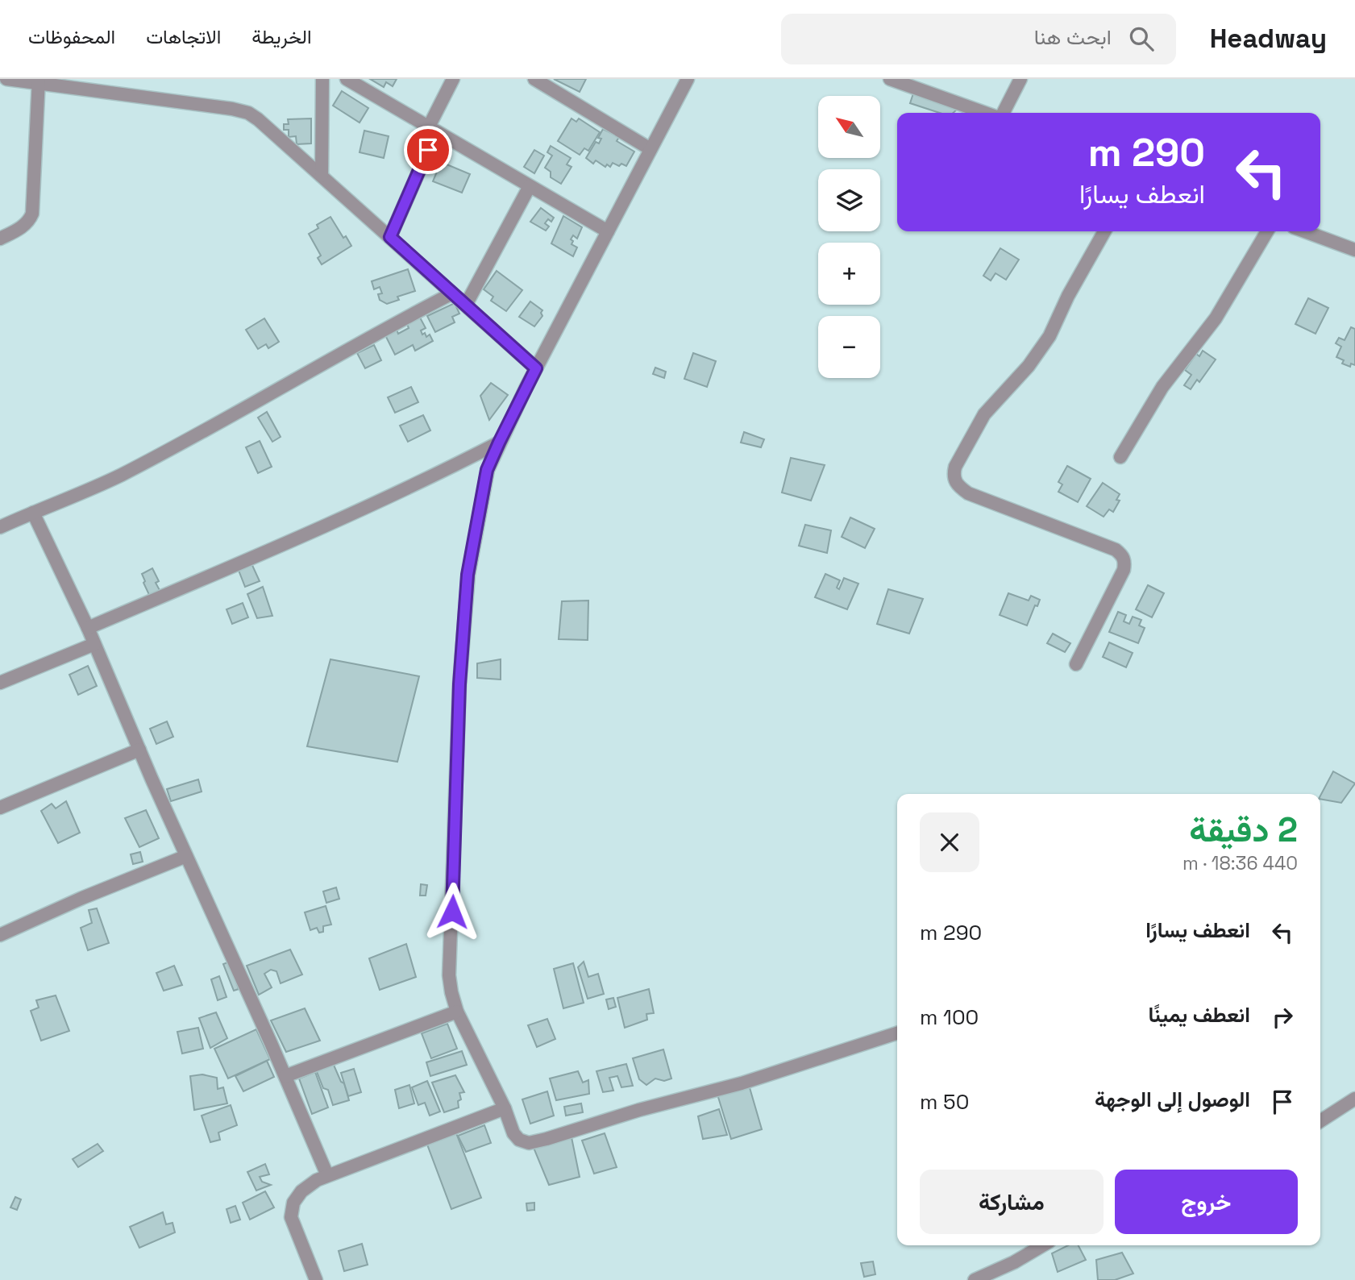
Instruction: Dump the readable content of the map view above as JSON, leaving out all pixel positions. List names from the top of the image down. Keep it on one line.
{"north":"top left","page":{"header":"Headway","search":"ابحث هنا","nav":["الخريطة","الاتجاهات","المحفوظات"],"map_buttons":["+","−"],"turn":["290 m","انعطف يسارًا"],"heading":["2 دقيقة","440 m · 18:36"],"list":[{"name":"انعطف يسارًا","value":"290 m"},{"name":"انعطف يمينًا","value":"100 m"},{"name":"الوصول إلى الوجهة","value":"50 m"}],"buttons":["خروج","مشاركة"]}}
